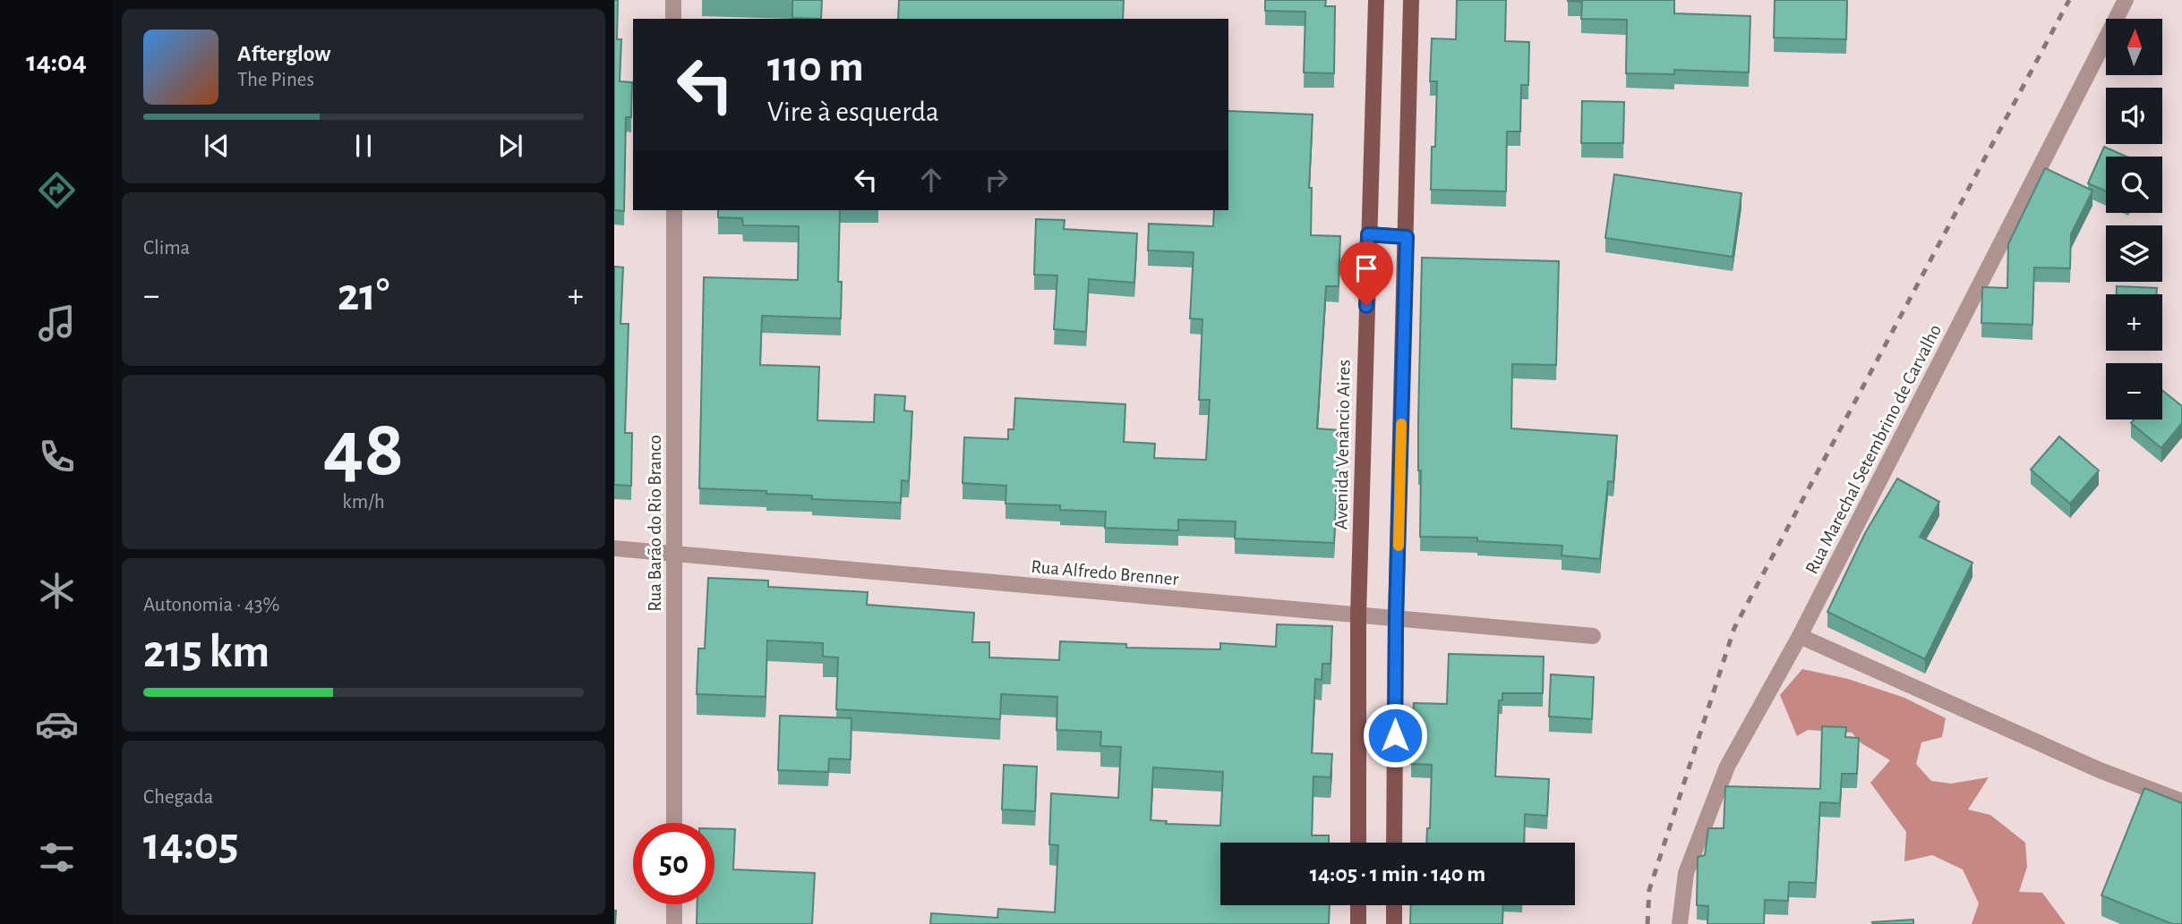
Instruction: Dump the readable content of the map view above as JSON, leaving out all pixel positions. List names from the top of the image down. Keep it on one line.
{"streets":{"main road":["Avenida Venâncio Aires"],"street":["Rua Marechal Setembrino de Carvalho","Rua Barão do Rio Branco","Rua Alfredo Brenner"]},"crossings":[["Avenida Venâncio Aires","Rua Alfredo Brenner"],["Rua Barão do Rio Branco","Rua Alfredo Brenner"]],"north":"top","page":{"tabs":"14:04","map_buttons":["+","−"],"turn":["110 m","Vire à esquerda"],"song":["Afterglow","The Pines"],"tile":["Clima",["48","km/h"],["Autonomia · 43%","215 km"],["Chegada","14:05"]],"heat":["−","21°","+"],"limit":"50","trip":"14:05 · 1 min · 140 m"}}
